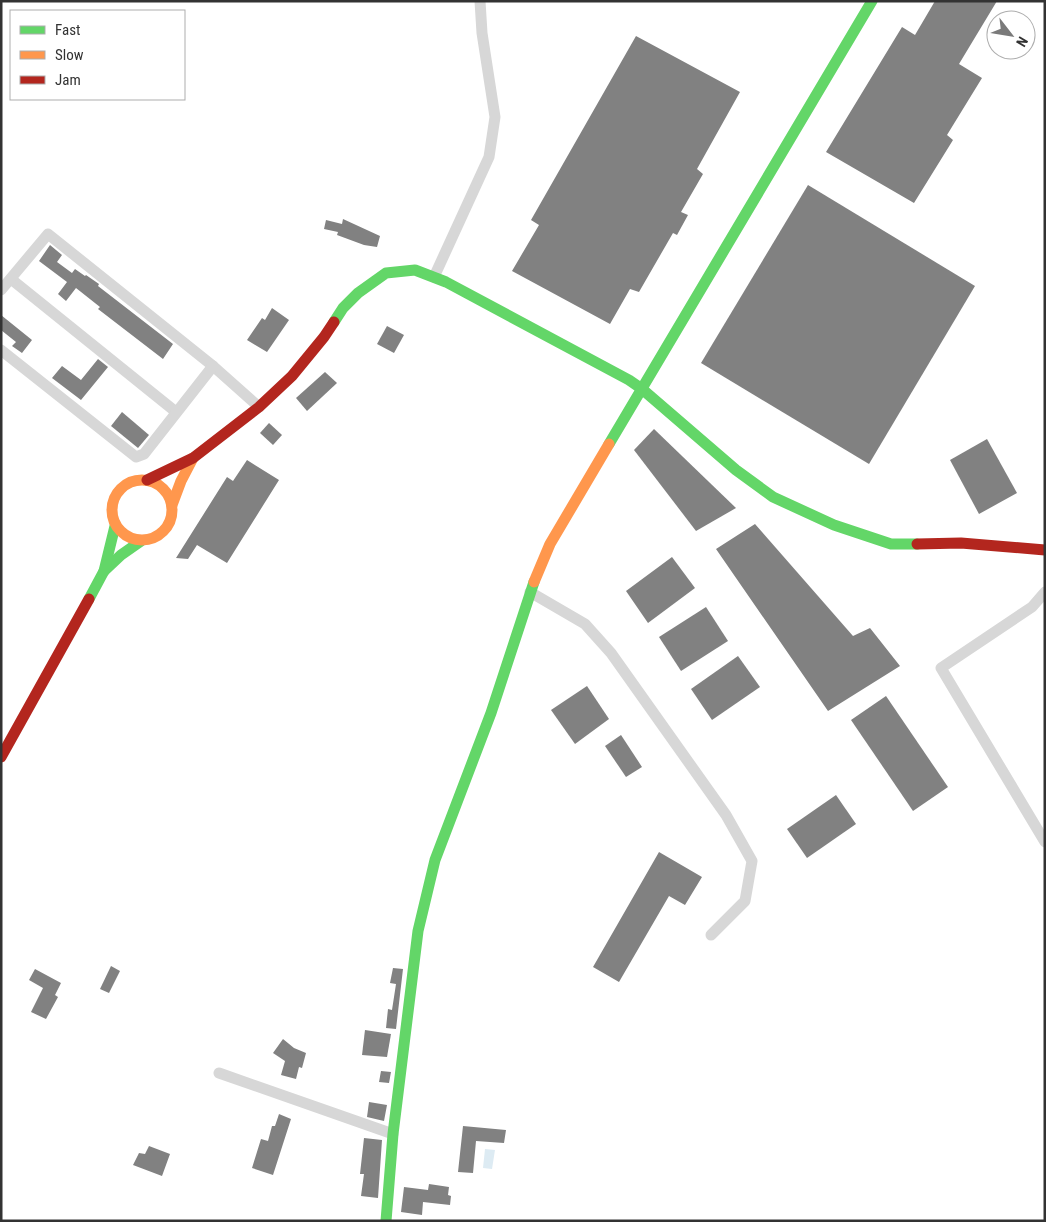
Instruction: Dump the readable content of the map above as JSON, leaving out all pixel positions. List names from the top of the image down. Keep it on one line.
{"legend":["Fast","Slow","Jam"],"north":"bottom right"}
